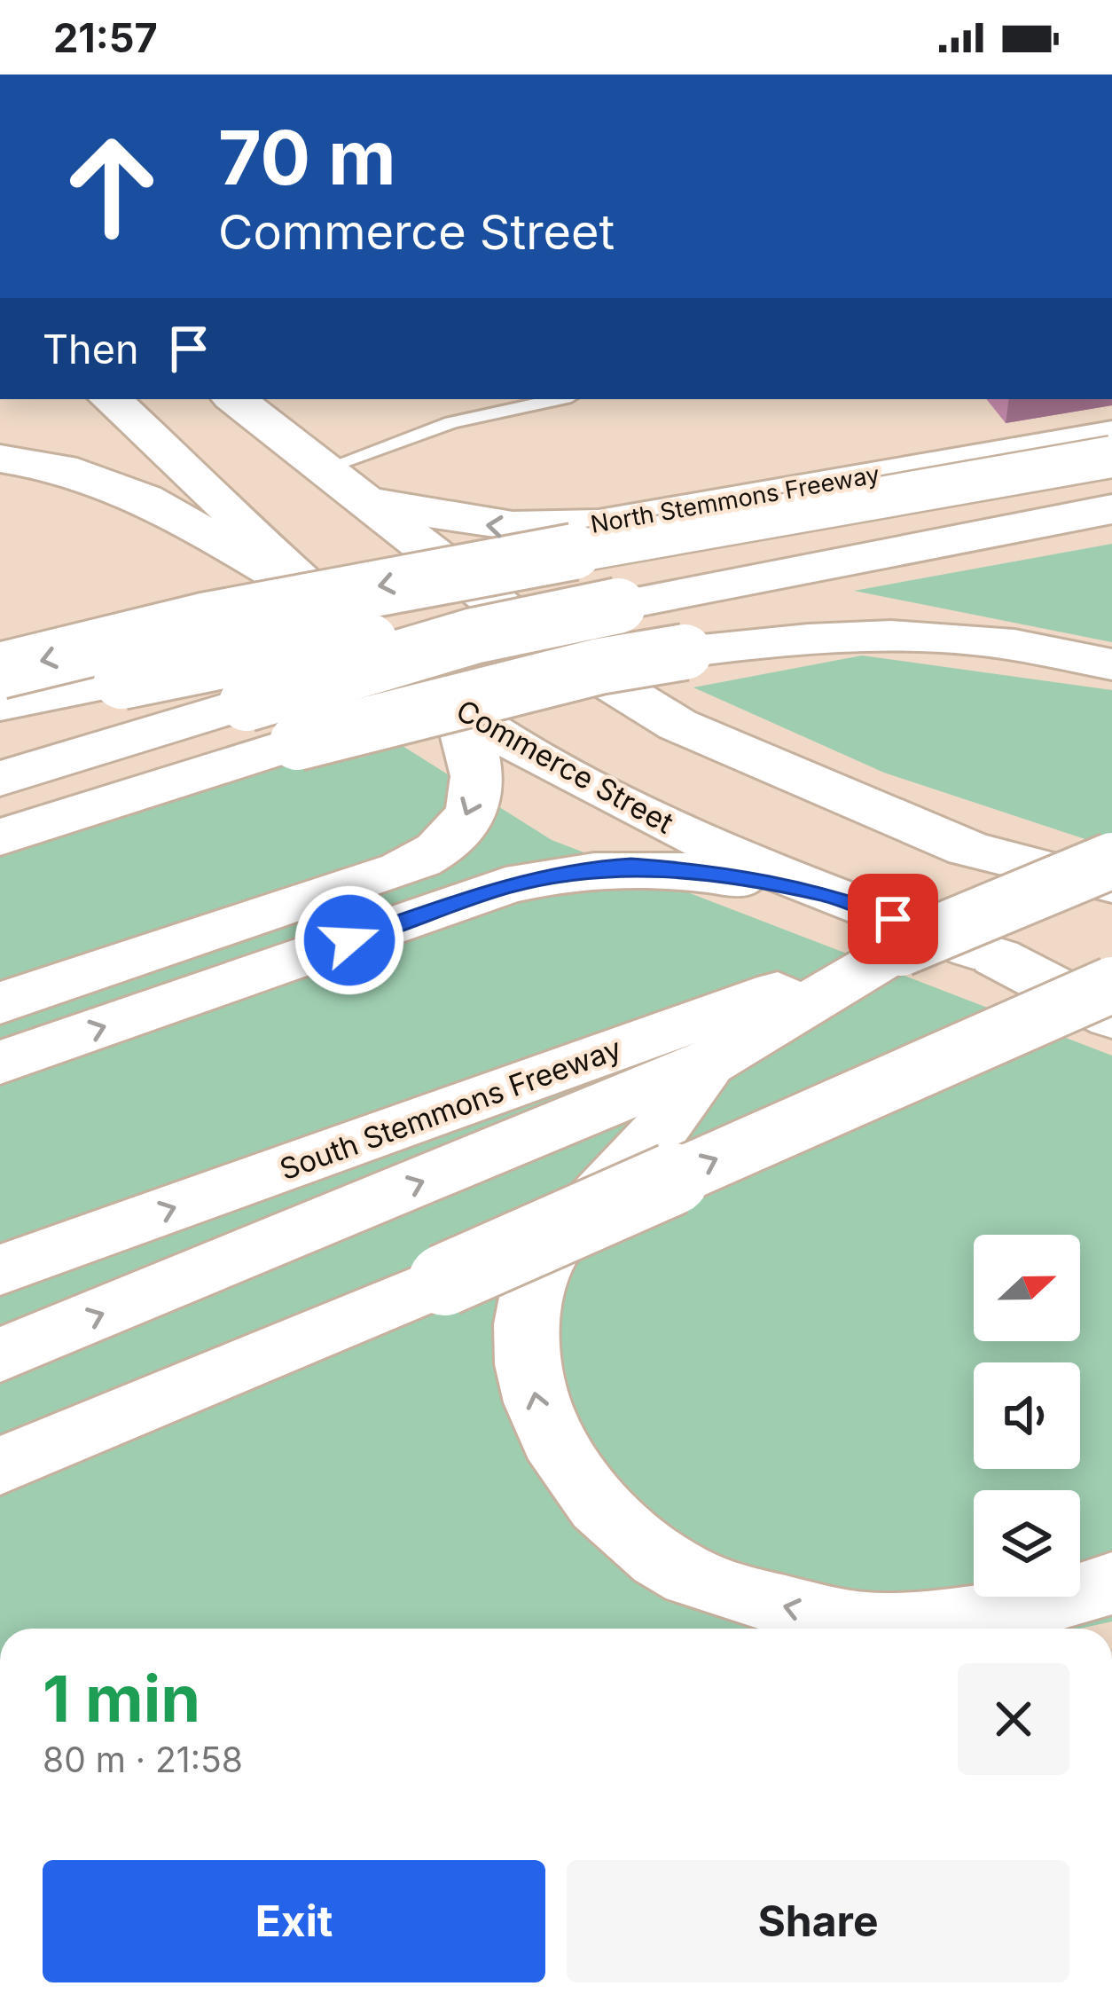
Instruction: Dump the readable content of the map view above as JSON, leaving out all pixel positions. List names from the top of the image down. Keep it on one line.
{"streets":{"main road":["North Stemmons Freeway","Commerce Street","South Stemmons Freeway"]},"north":"right","page":{"status":"21:57","turn":["70 m","Commerce Street"],"then":"Then","heading":["1 min","80 m · 21:58"],"buttons":["Exit","Share"]}}
